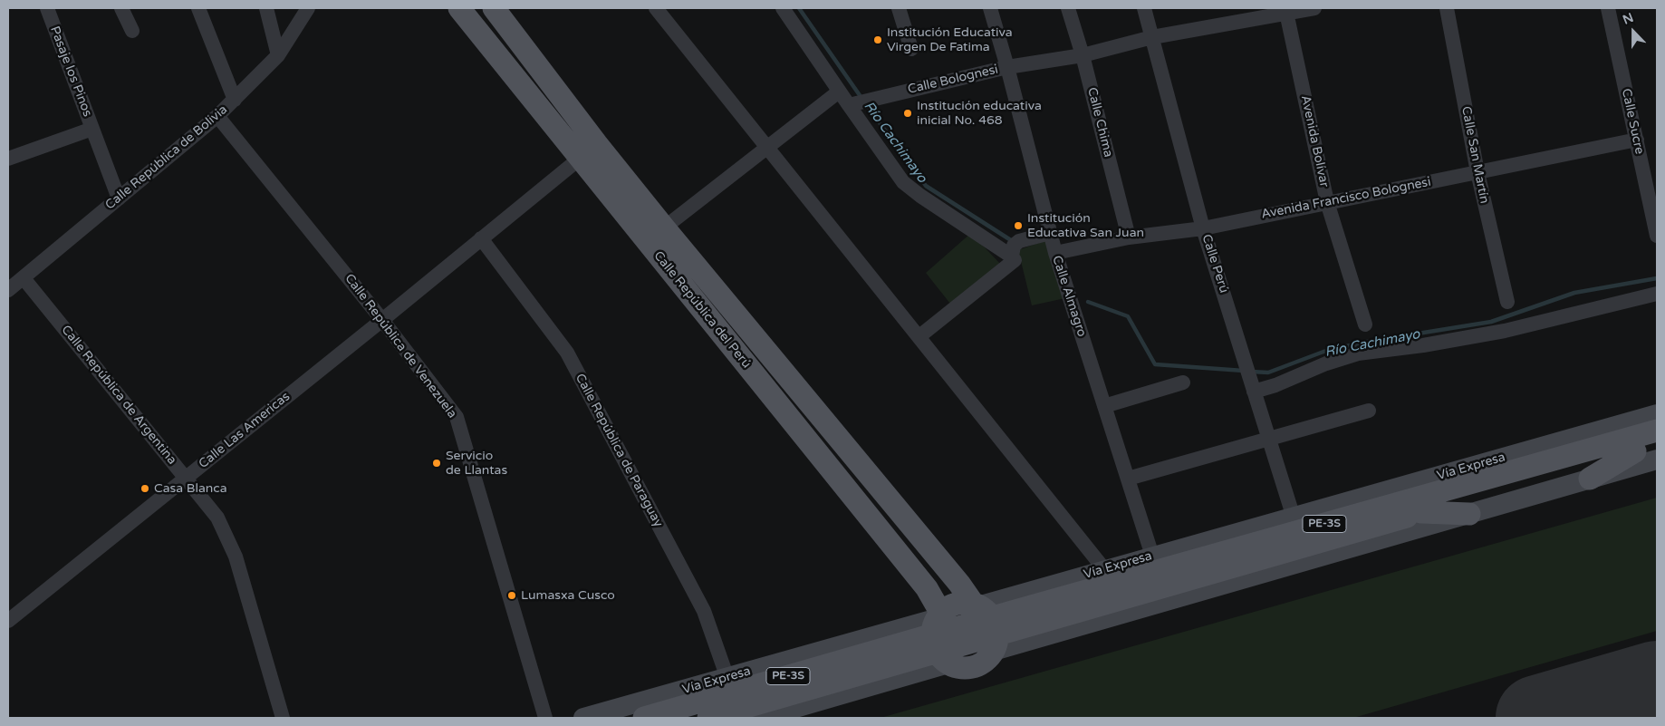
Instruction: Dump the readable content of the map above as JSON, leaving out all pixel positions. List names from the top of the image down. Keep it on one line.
{"streets":{"main road":["Calle República del Perú","Vía Expresa","PE-3S"],"street":["Pasaje los Pinos","Calle Bolognesi","Calle Sucre","Calle Chima","Avenida Bolívar","Calle San Martín","Calle República de Bolivia","Avenida Francisco Bolognesi","Calle Perú","Calle Almagro","Calle República de Venezuela","Calle República de Argentina","Calle Las Americas","Calle República de Paraguay"]},"crossings":[["Calle Bolognesi","Calle Chima"],["Calle Bolognesi","Avenida Bolívar"],["Calle Bolognesi","Calle Perú"],["Calle Bolognesi","Calle Almagro"],["Calle Sucre","Avenida Francisco Bolognesi"],["Calle Chima","Avenida Francisco Bolognesi"],["Avenida Bolívar","Avenida Francisco Bolognesi"],["Calle San Martín","Avenida Francisco Bolognesi"],["Calle República de Bolivia","Calle República de Venezuela"],["Calle República de Bolivia","Calle República de Argentina"],["Avenida Francisco Bolognesi","Calle Perú"],["Avenida Francisco Bolognesi","Calle Almagro"],["Calle Perú","Vía Expresa"],["Calle Almagro","Vía Expresa"],["Calle República del Perú","Calle Las Americas"],["Calle República del Perú","Vía Expresa"],["Calle República de Venezuela","Calle Las Americas"],["Calle República de Argentina","Calle Las Americas"],["Calle Las Americas","Calle República de Paraguay"],["Calle República de Paraguay","Vía Expresa"]],"water":["Río Cachimayo"],"places":["Institución Educativa Virgen De Fatima","Institución educativa inicial No. 468","Institución Educativa San Juan","Servicio de Llantas","Casa Blanca","Lumasxa Cusco"],"north":"top"}
